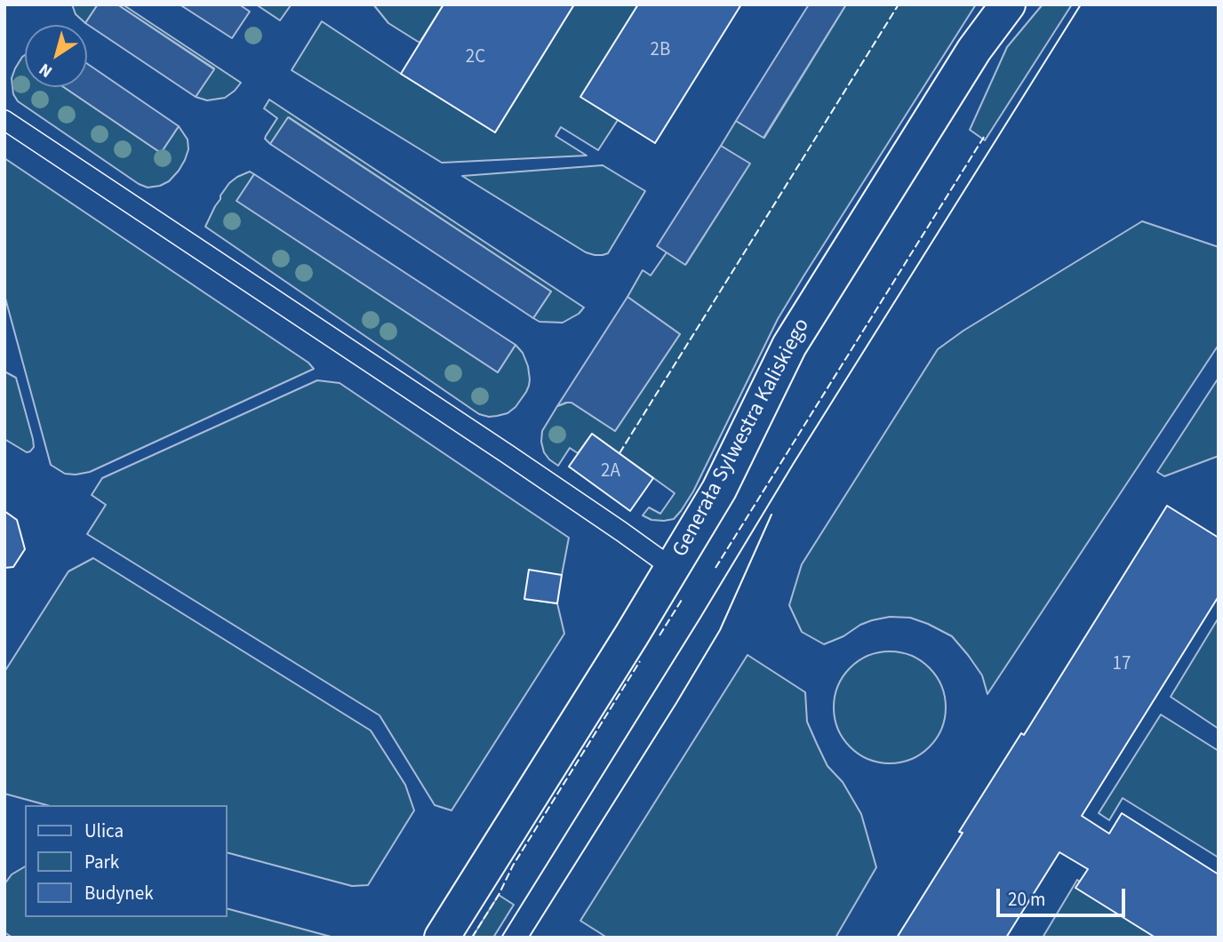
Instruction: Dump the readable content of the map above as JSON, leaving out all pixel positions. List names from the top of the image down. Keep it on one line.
{"streets":{"street":["Generała Sylwestra Kaliskiego"]},"house_numbers":["2B","2C","2A","17"],"legend":["Ulica","Park","Budynek"],"scale_bar":"20 m","north":"bottom left"}
